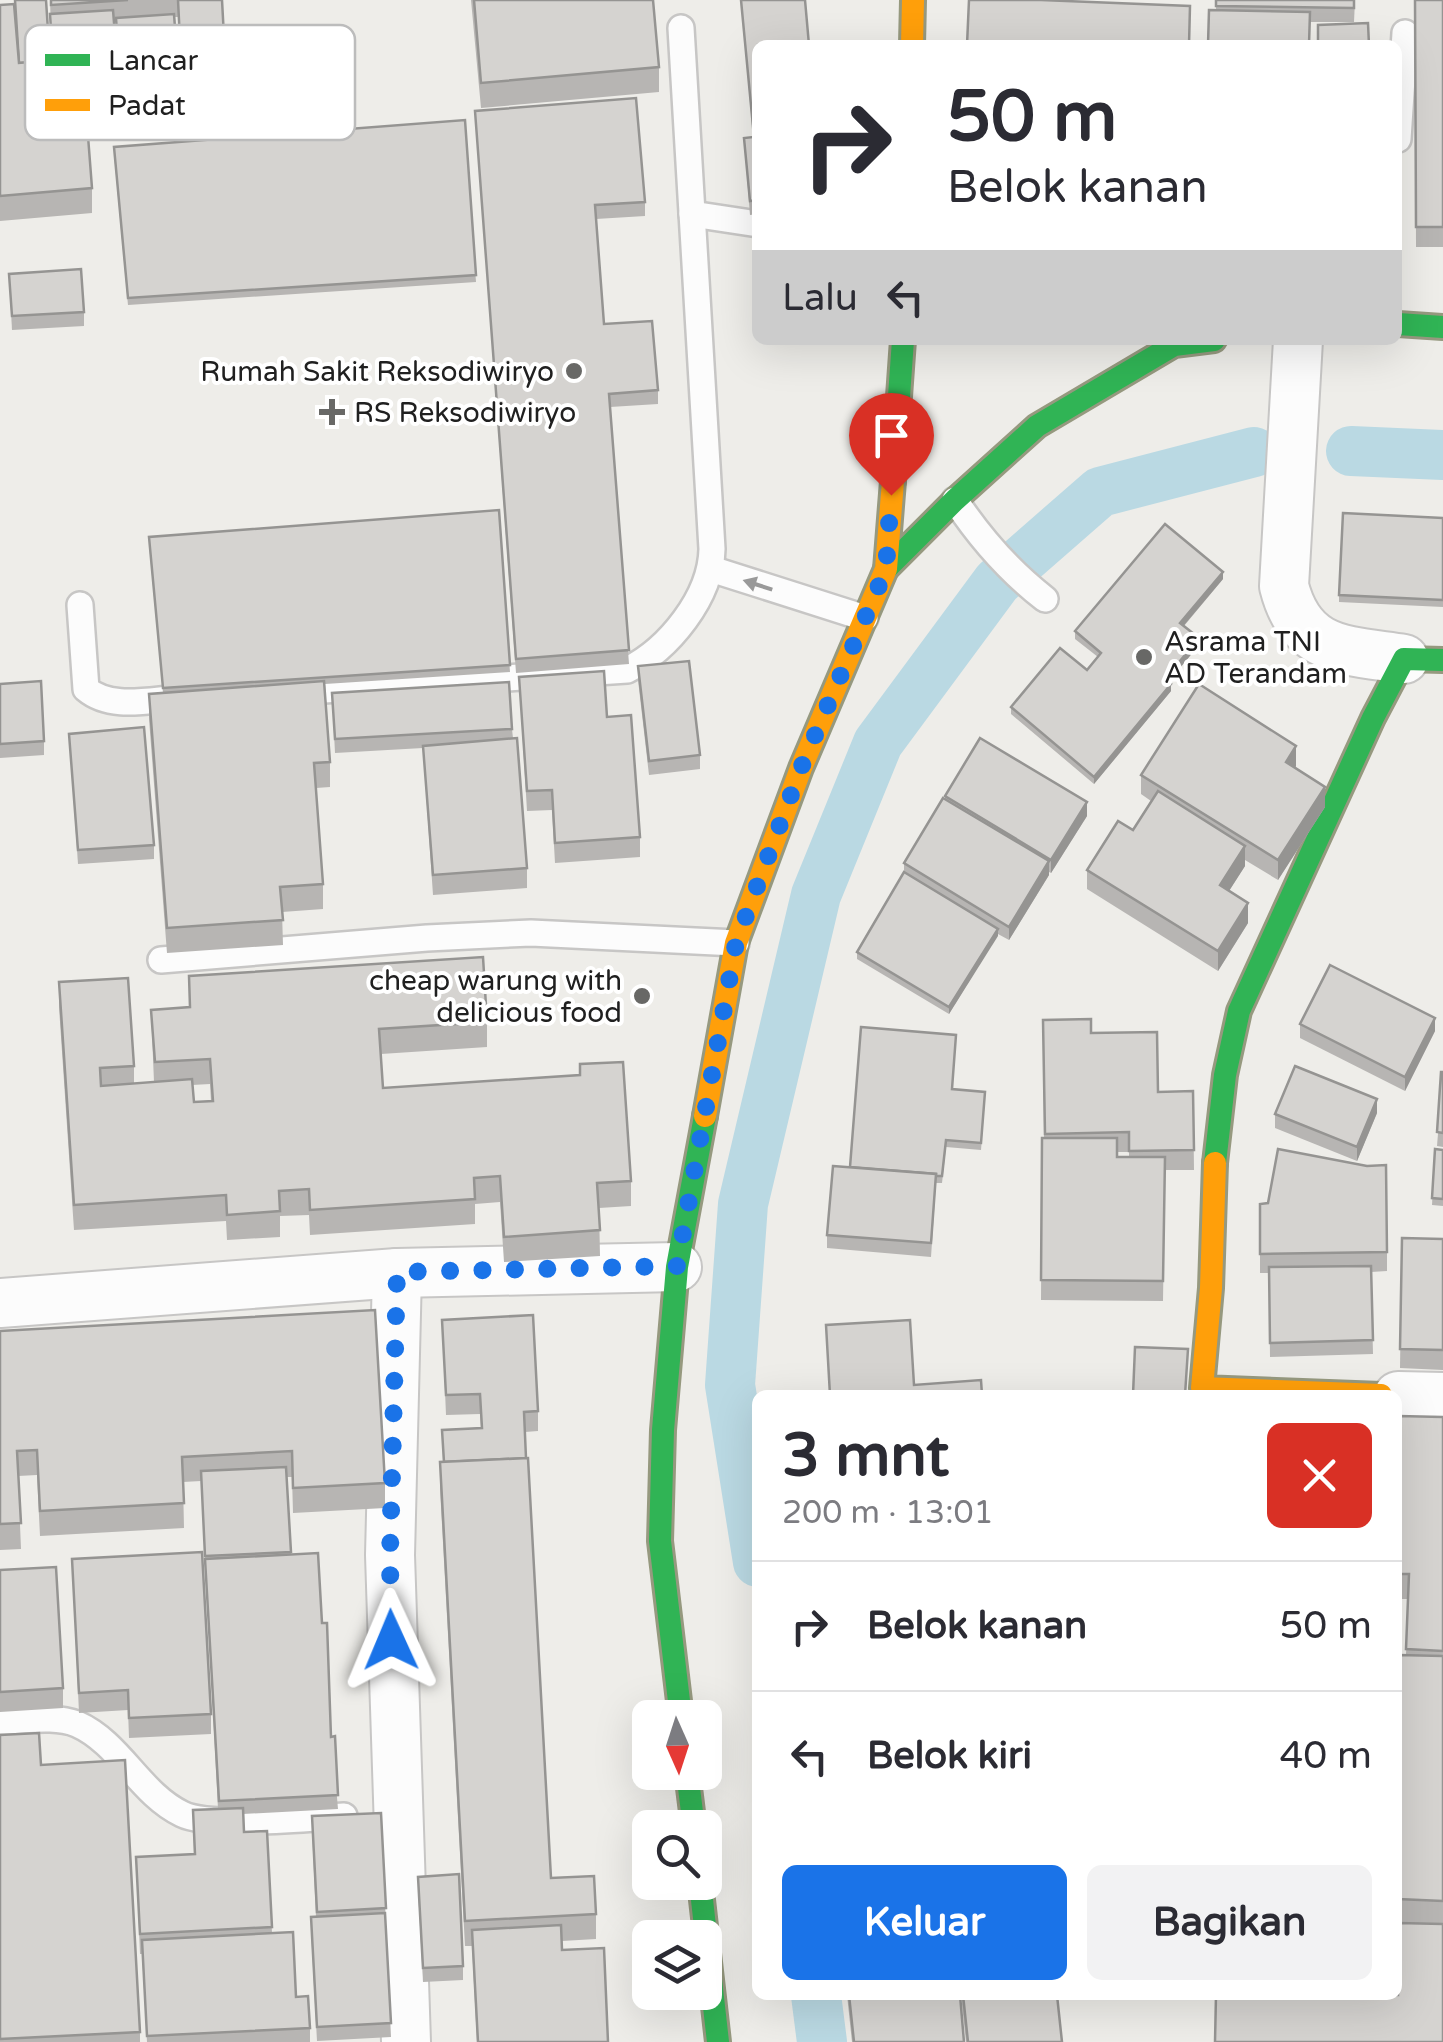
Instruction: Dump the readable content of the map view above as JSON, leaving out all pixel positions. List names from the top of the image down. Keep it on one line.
{"places":{"other":["Rumah Sakit Reksodiwiryo","Asrama TNI AD Terandam","cheap warung with delicious food"],"health":["RS Reksodiwiryo"]},"legend":["Lancar","Padat"],"north":"bottom","page":{"turn":["50 m","Belok kanan"],"then":"Lalu","heading":["3 mnt","200 m · 13:01"],"list":[{"name":"Belok kanan","value":"50 m"},{"name":"Belok kiri","value":"40 m"}],"buttons":["Keluar","Bagikan"]}}
